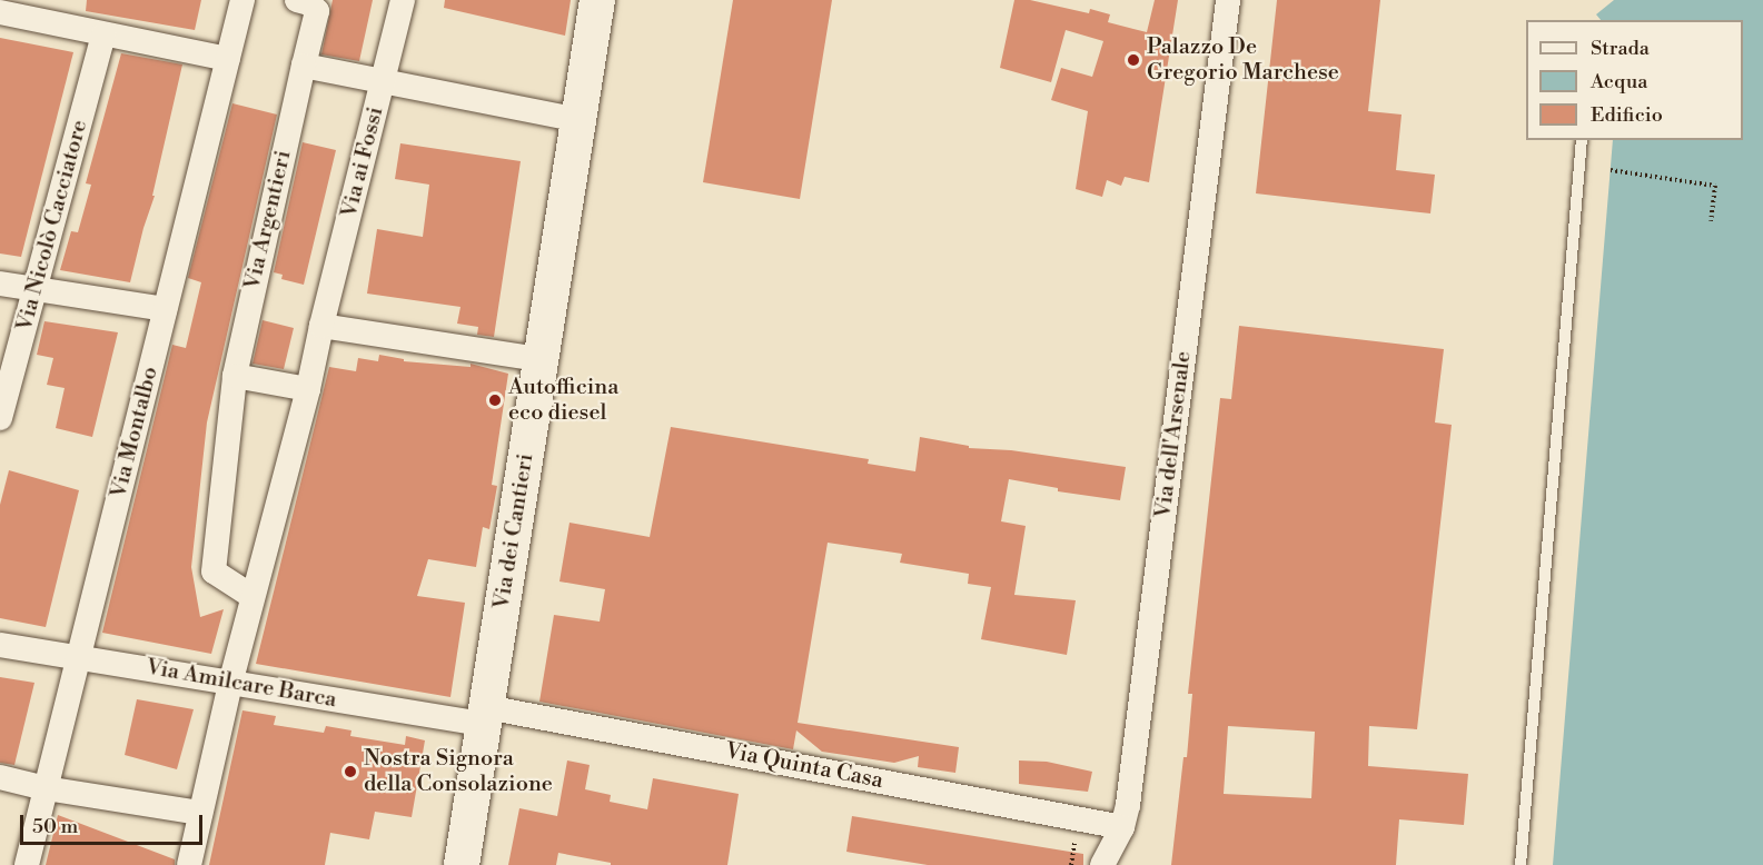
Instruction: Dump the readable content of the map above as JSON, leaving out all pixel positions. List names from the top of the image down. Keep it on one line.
{"streets":{"main road":["Via dei Cantieri"],"street":["Via ai Fossi","Via Argentieri","Via Nicolò Cacciatore","Via Montalbo","Via dell'Arsenale","Via Amilcare Barca","Via Quinta Casa"]},"crossings":[["Via ai Fossi","Via Argentieri"],["Via ai Fossi","Via Amilcare Barca"],["Via Montalbo","Via Amilcare Barca"],["Via dell'Arsenale","Via Quinta Casa"],["Via dei Cantieri","Via Amilcare Barca"],["Via dei Cantieri","Via Quinta Casa"],["Via Amilcare Barca","Via Quinta Casa"]],"places":["Palazzo De Gregorio Marchese","Autofficina eco diesel","Nostra Signora della Consolazione"],"legend":["Strada","Acqua","Edificio"],"scale_bar":"50 m"}
